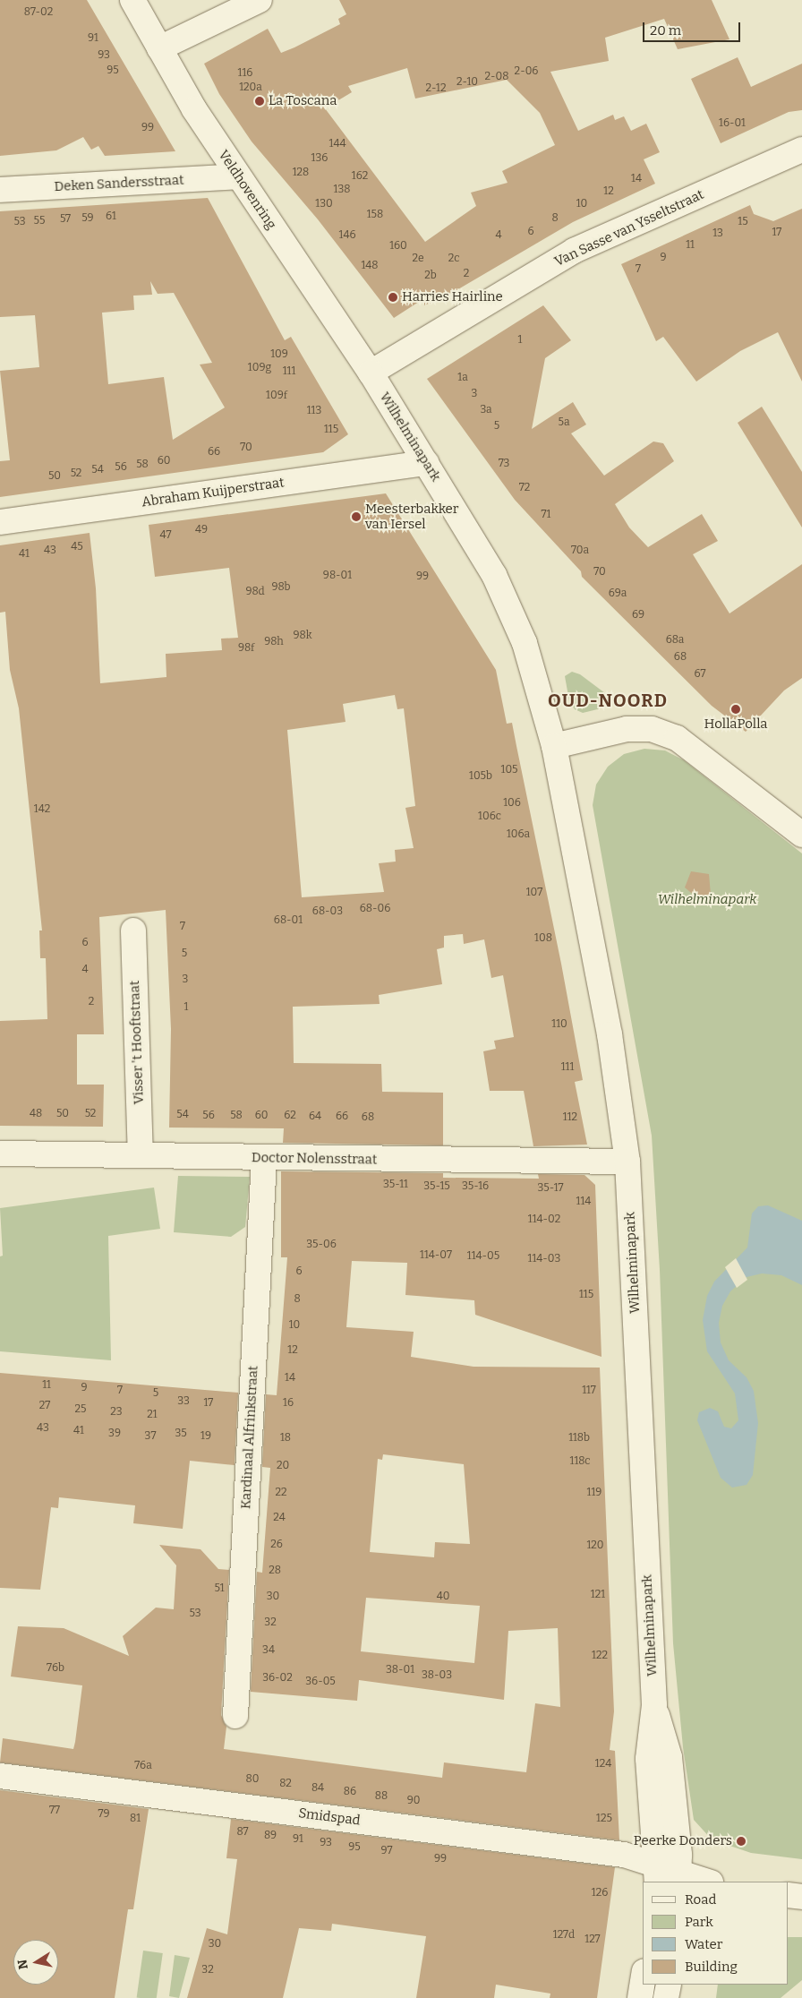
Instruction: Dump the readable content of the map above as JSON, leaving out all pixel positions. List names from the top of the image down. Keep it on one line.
{"streets":{"street":["Deken Sandersstraat","Veldhovenring","Van Sasse van Ysseltstraat","Wilhelminapark","Abraham Kuijperstraat","Visser 't Hooftstraat","Doctor Nolensstraat","Kardinaal Alfrinkstraat","Smidspad"]},"crossings":[["Deken Sandersstraat","Veldhovenring"],["Veldhovenring","Van Sasse van Ysseltstraat"],["Veldhovenring","Wilhelminapark"],["Van Sasse van Ysseltstraat","Wilhelminapark"],["Wilhelminapark","Abraham Kuijperstraat"],["Wilhelminapark","Doctor Nolensstraat"],["Wilhelminapark","Smidspad"],["Visser 't Hooftstraat","Doctor Nolensstraat"],["Doctor Nolensstraat","Kardinaal Alfrinkstraat"]],"districts":["OUD-NOORD"],"parks":["Wilhelminapark"],"places":["La Toscana","Harries Hairline","Meesterbakker van Iersel","HollaPolla","Peerke Donders"],"house_numbers":["87-02","91","93","95","2-06","116","2-08","2-10","120a","2-12","16-01","99","144","136","128","162","14","138","12","130","10","158","61","59","8","57","55","53","15","6","17","13","146","4","11","160","9","2e","2c","148","7","2","2b","1","109","109g","111","1a","3","109f","3a","113","5a","5","115","70","66","60","73","58","56","54","52","50","72","71","49","47","45","43","70a","41","70","98-01","99","98b","98d","69a","69","98k","68a","98h","98f","68","67","105","105b","106","142","106c","106a","107","68-06","68-03","68-01","7","108","6","5","4","3","2","1","110","111","48","50","52","54","56","58","60","62","64","66","68","112","35-11","35-15","35-16","35-17","114","114-02","35-06","114-07","114-05","114-03","6","115","8","10","12","14","11","9","7","117","5","33","17","16","27","25","23","21","43","41","39","35","37","19","18","118b","118c","20","22","119","24","26","120","28","51","121","30","40","53","32","34","122","76b","38-01","38-03","36-02","36-05","124","76a","80","82","84","86","88","90","77","79","81","125","87","89","91","93","95","97","99","126","127d","127","30","32"],"legend":["Road","Park","Water","Building"],"scale_bar":"20 m","north":"left"}
